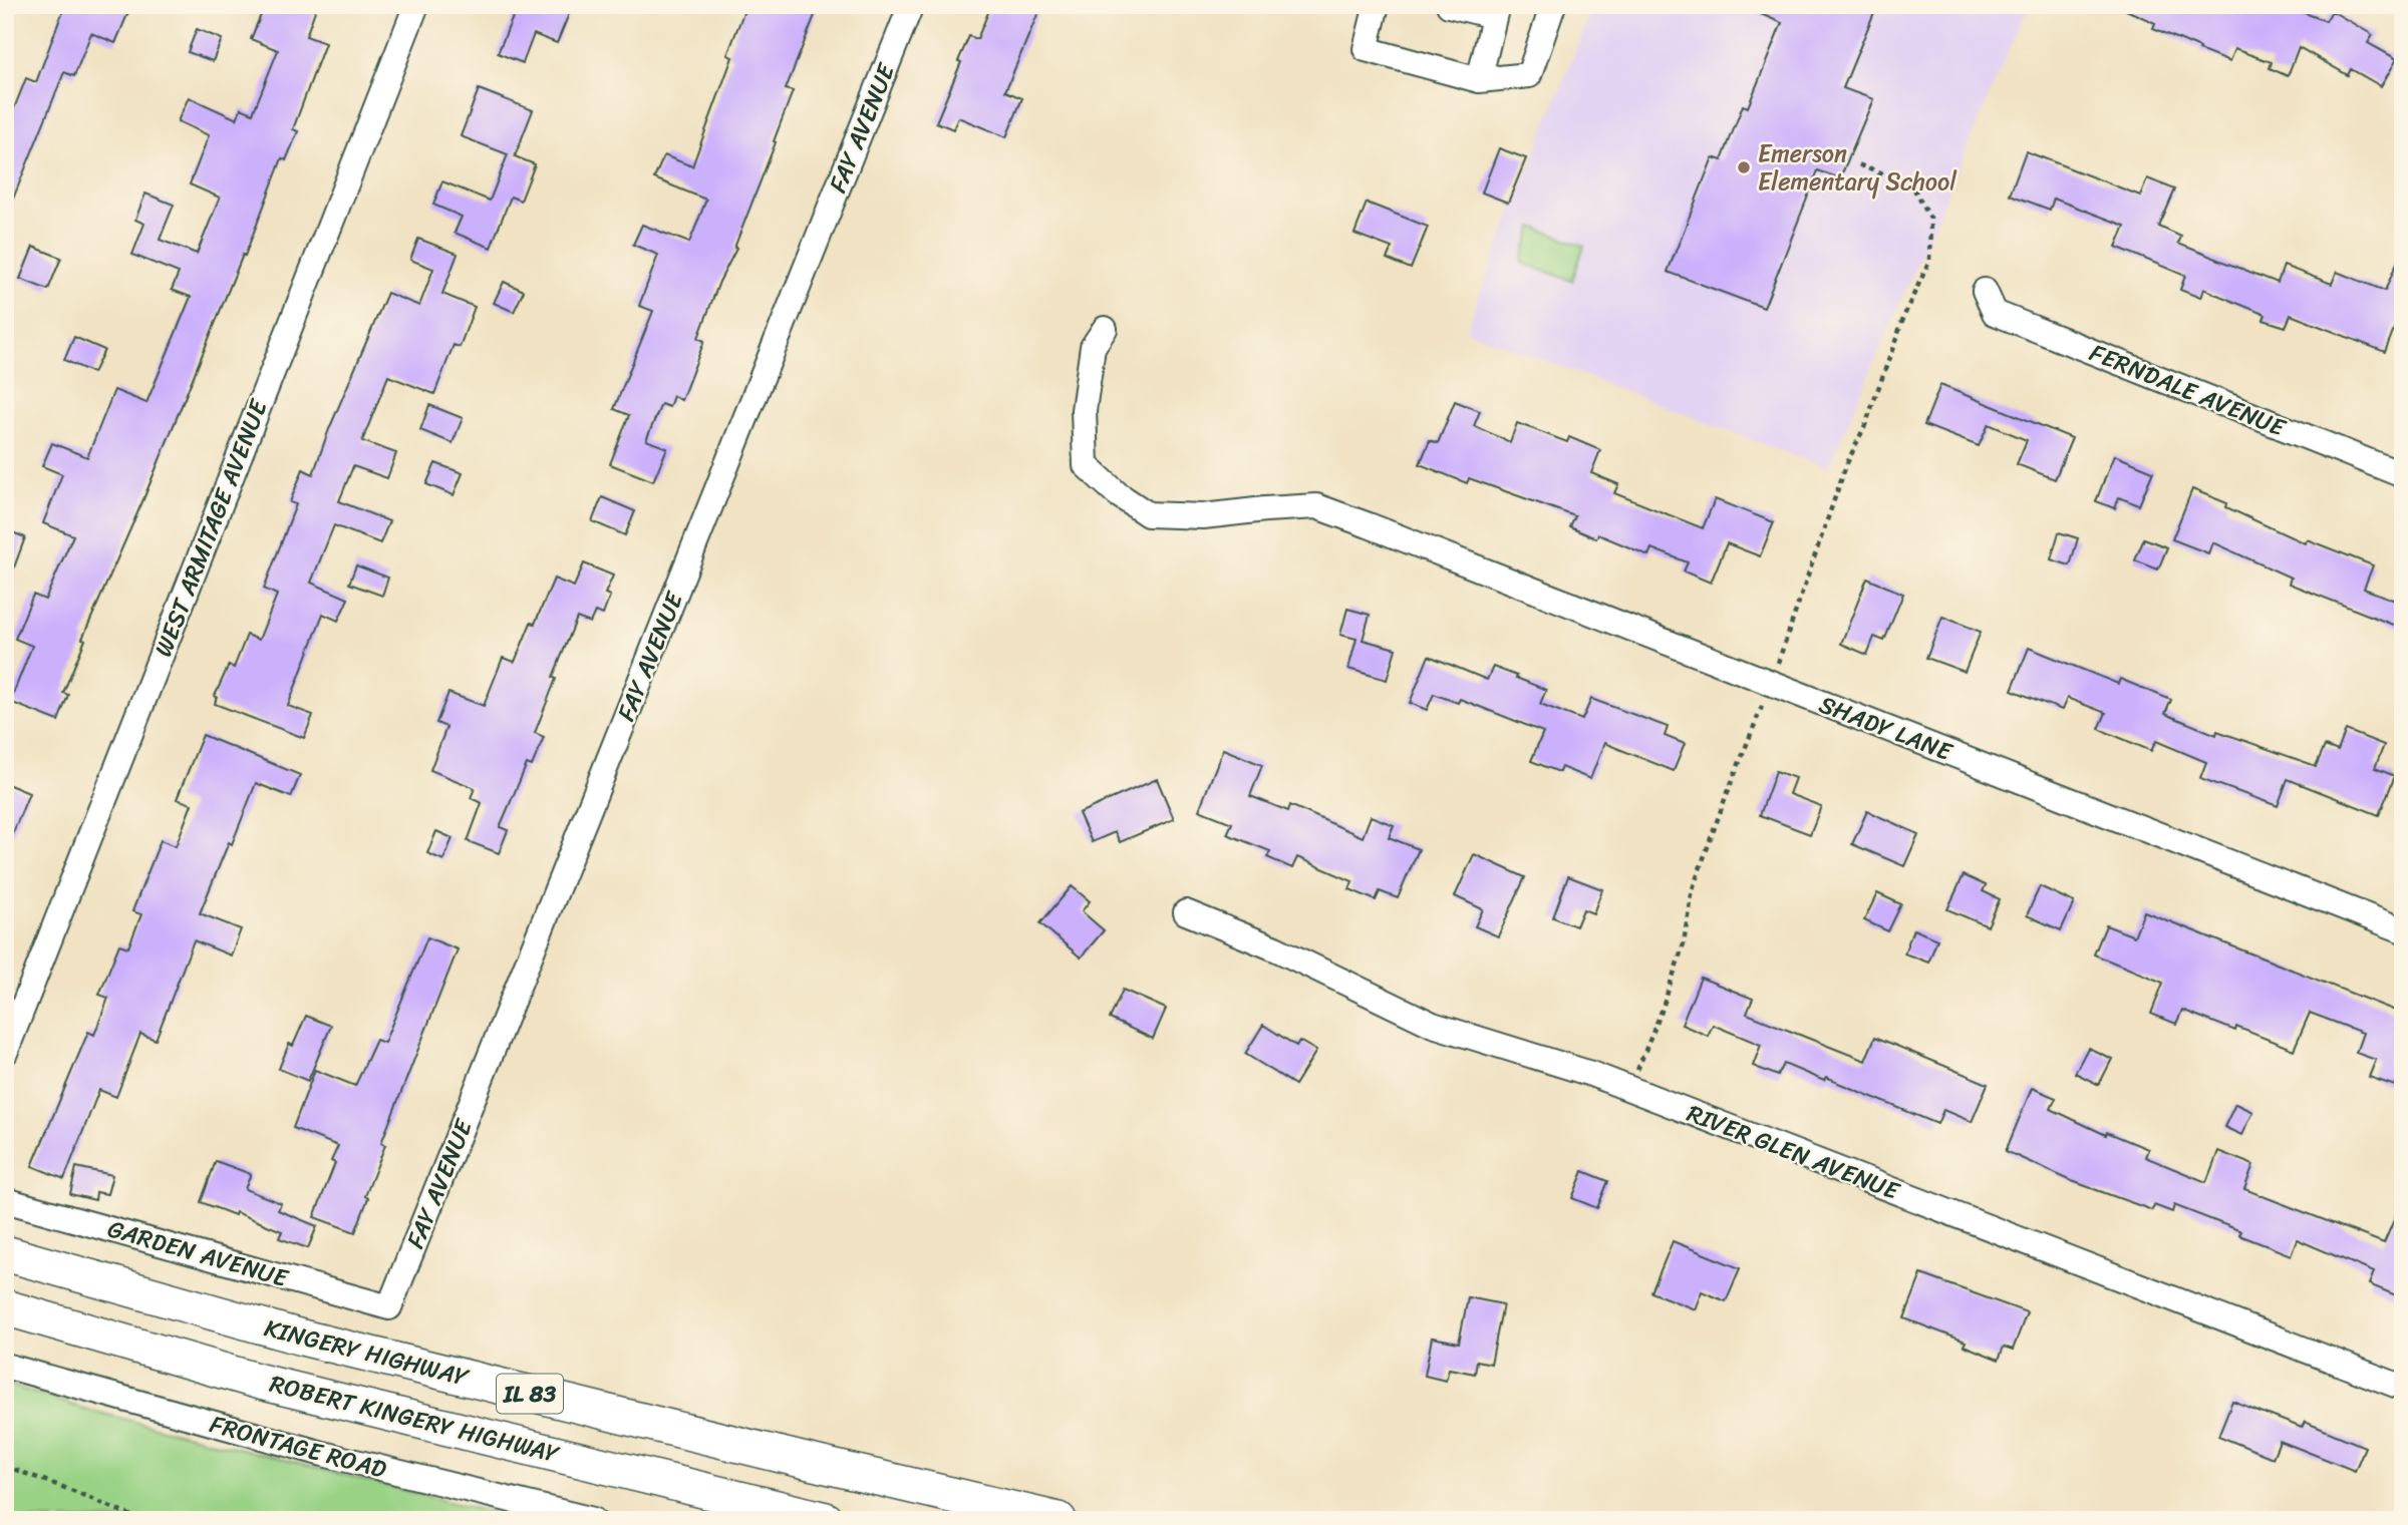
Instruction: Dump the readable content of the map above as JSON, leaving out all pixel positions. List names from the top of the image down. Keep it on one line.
{"streets":{"highway":["KINGERY HIGHWAY","IL 83","ROBERT KINGERY HIGHWAY"],"street":["FAY AVENUE","FERNDALE AVENUE","WEST ARMITAGE AVENUE","SHADY LANE","RIVER GLEN AVENUE","GARDEN AVENUE","FRONTAGE ROAD"]},"crossings":[["FAY AVENUE","GARDEN AVENUE"]],"places":["Emerson Elementary School"]}
